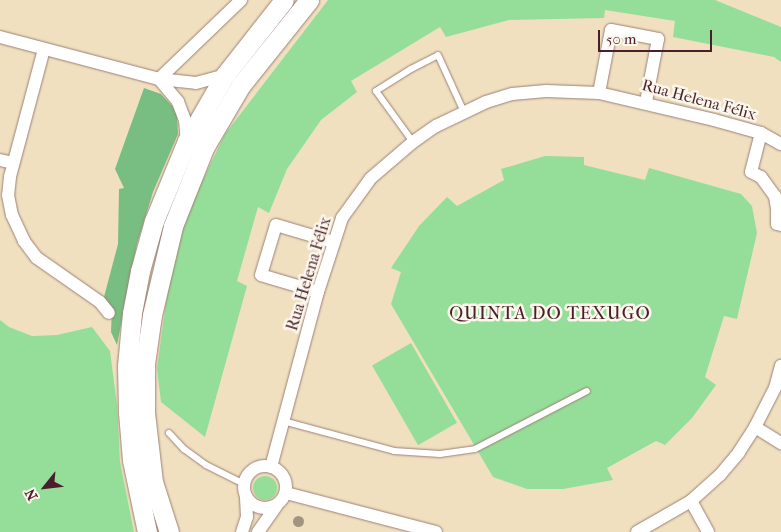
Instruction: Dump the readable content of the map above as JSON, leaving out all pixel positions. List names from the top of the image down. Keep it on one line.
{"streets":{"street":["Rua Helena Félix"]},"districts":["QUINTA DO TEXUGO"],"scale_bar":"50 m","north":"bottom left"}
